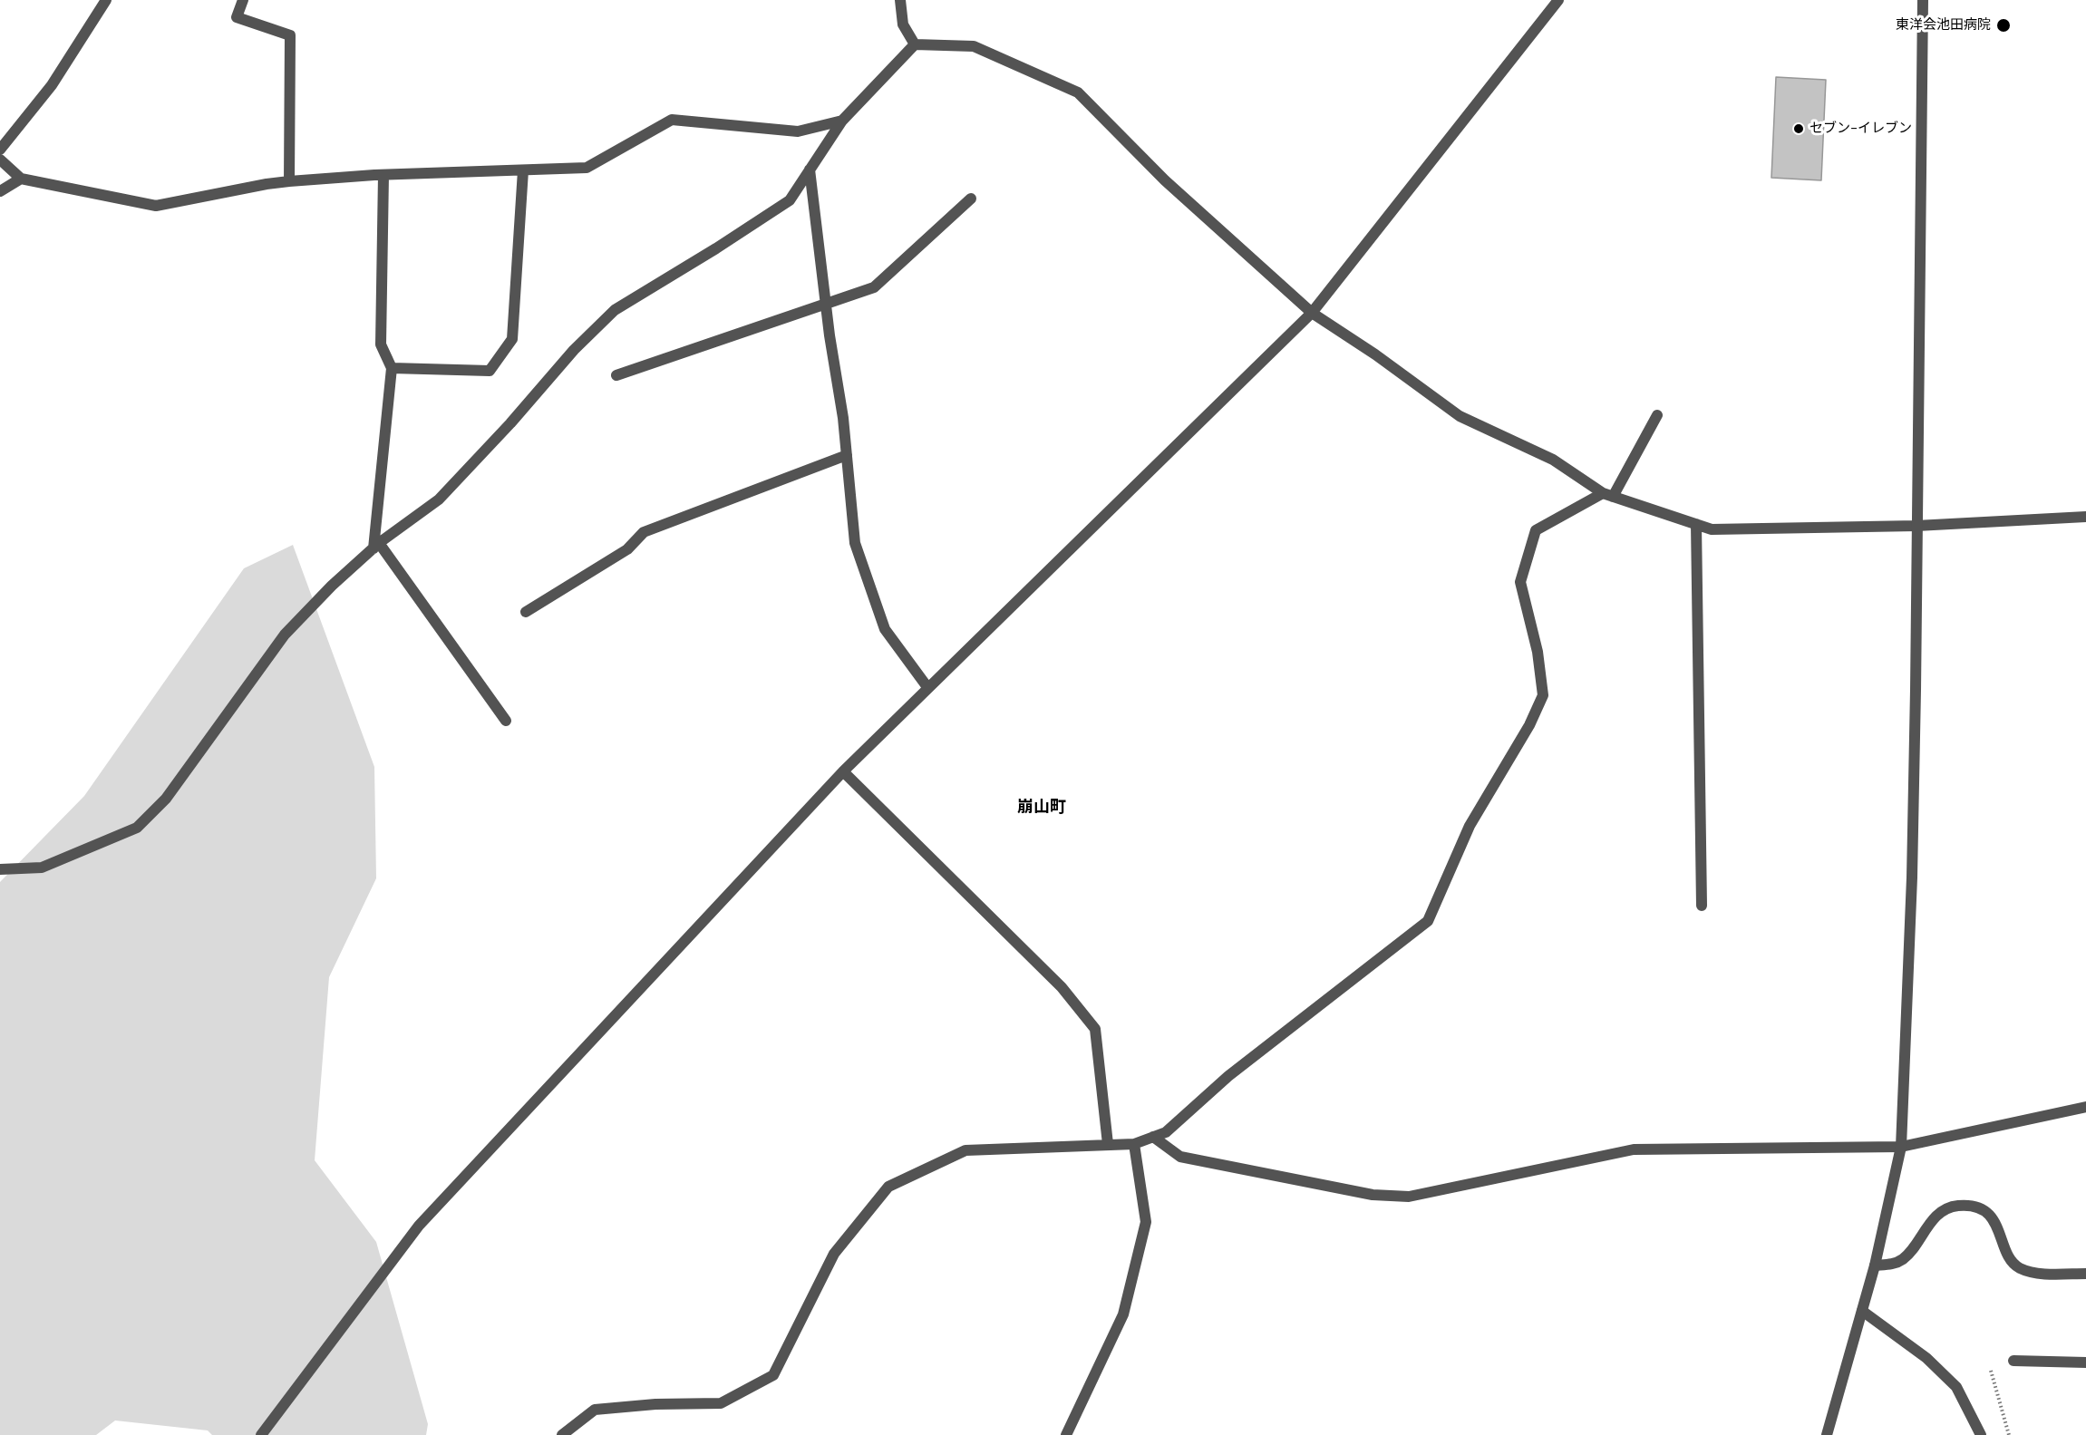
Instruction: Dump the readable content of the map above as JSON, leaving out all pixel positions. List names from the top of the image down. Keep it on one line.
{"districts":["崩山町"],"places":["東洋会池田病院","セブン-イレブン"]}
